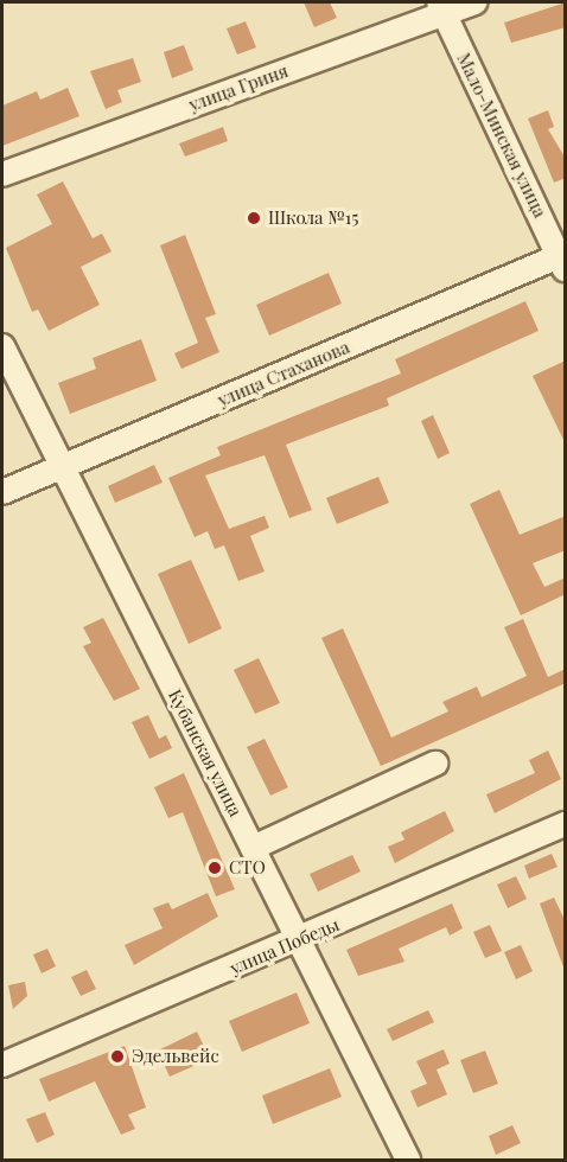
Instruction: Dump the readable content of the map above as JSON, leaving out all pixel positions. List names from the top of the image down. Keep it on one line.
{"streets":{"street":["улица Гриня","Мало-Минская улица","улица Стаханова","Кубанская улица","улица Победы"]},"crossings":[["улица Гриня","Мало-Минская улица"],["Мало-Минская улица","улица Стаханова"],["улица Стаханова","Кубанская улица"],["Кубанская улица","улица Победы"]],"places":["Школа №15","СТО","Эдельвейс"]}
